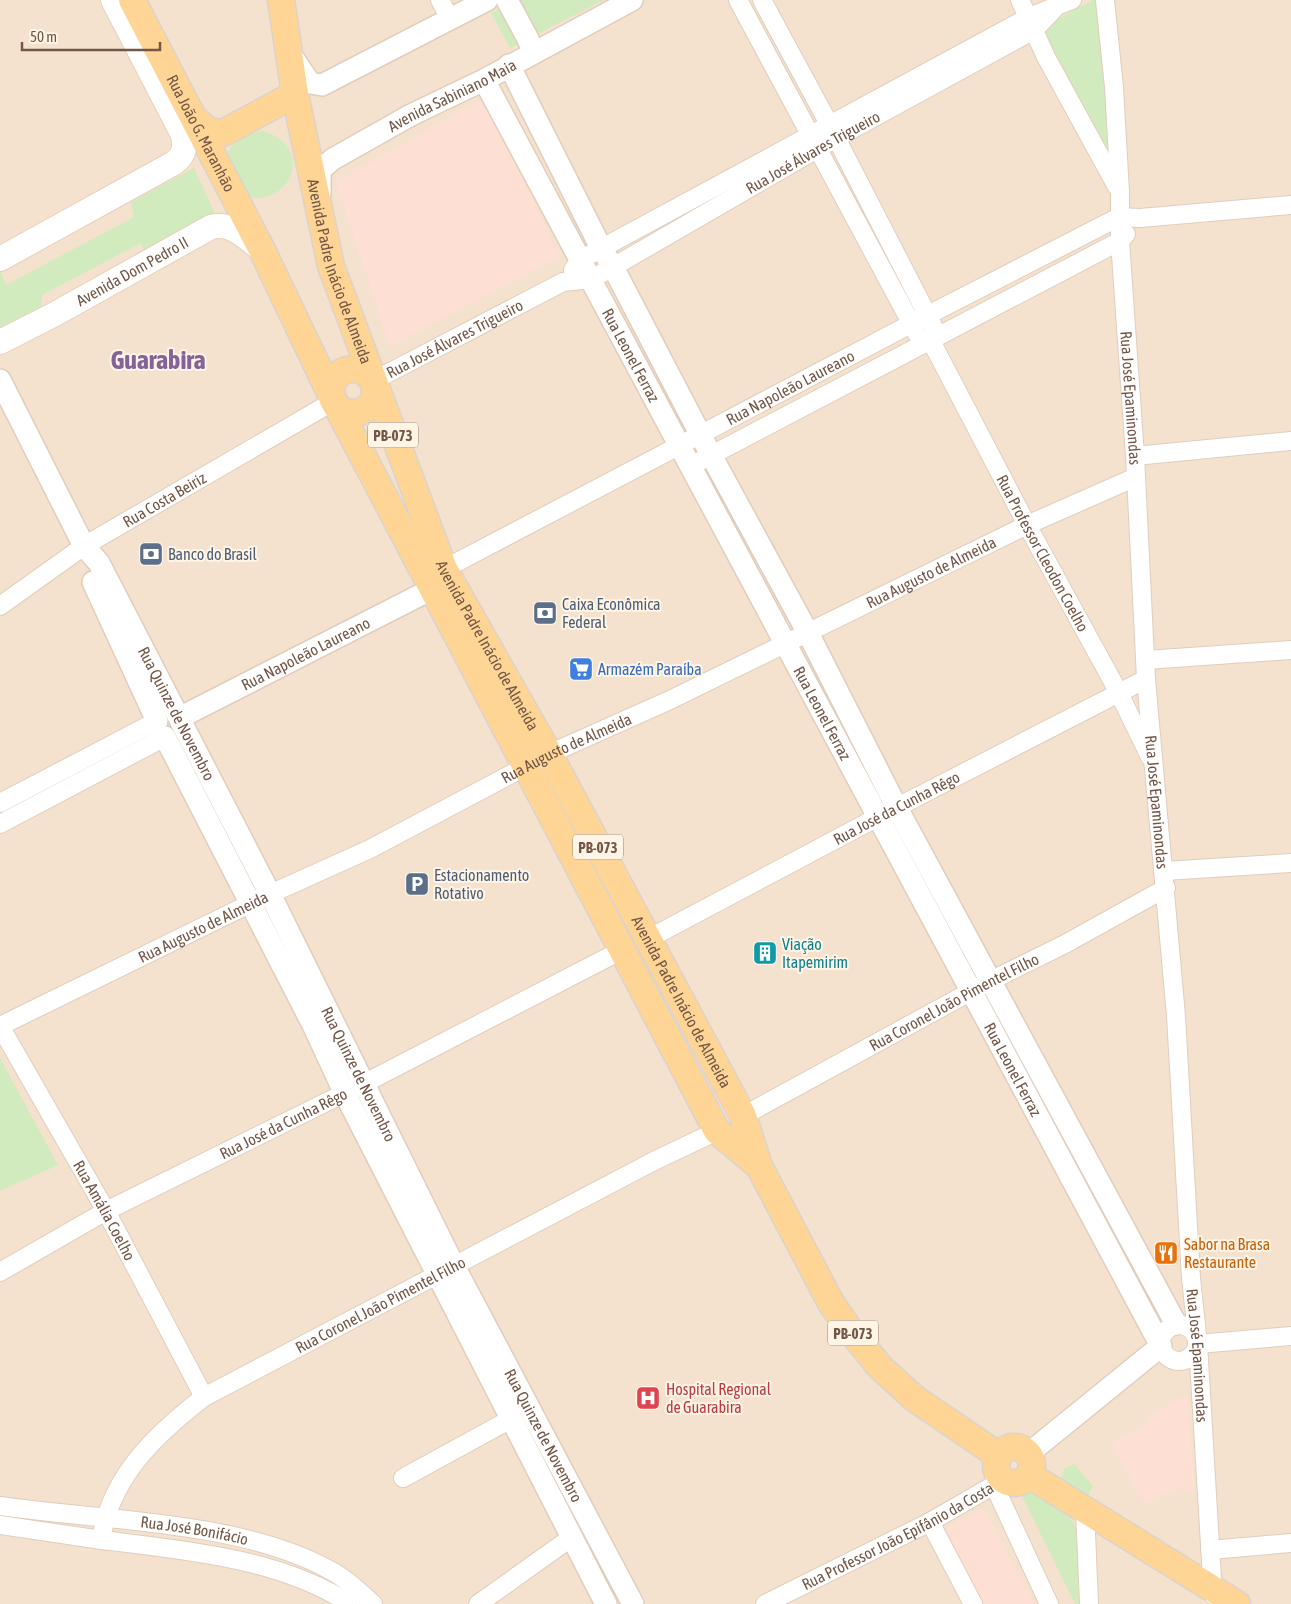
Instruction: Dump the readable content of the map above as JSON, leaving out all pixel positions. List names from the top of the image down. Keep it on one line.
{"streets":{"main road":["Rua João G. Maranhão","Avenida Padre Inácio de Almeida","Avenida Dom Pedro II","PB-073"],"street":["Avenida Sabiniano Maia","Rua José Álvares Trigueiro","Rua Leonel Ferraz","Rua Napoleão Laureano","Rua José Epaminondas","Rua Costa Beiriz","Rua Professor Cleodon Coelho","Rua Augusto de Almeida","Rua Quinze de Novembro","Rua José da Cunha Rêgo","Rua Coronel João Pimentel Filho","Rua Amália Coelho","Rua José Bonifácio","Rua Professor João Epifânio da Costa"]},"crossings":[["Avenida Sabiniano Maia","Avenida Padre Inácio de Almeida"],["Avenida Sabiniano Maia","Rua Leonel Ferraz"],["Rua João G. Maranhão","Avenida Padre Inácio de Almeida"],["Rua José Álvares Trigueiro","Avenida Padre Inácio de Almeida"],["Rua José Álvares Trigueiro","Rua Leonel Ferraz"],["Rua José Álvares Trigueiro","Rua Professor Cleodon Coelho"],["Avenida Padre Inácio de Almeida","Avenida Dom Pedro II"],["Avenida Padre Inácio de Almeida","Rua Napoleão Laureano"],["Avenida Padre Inácio de Almeida","PB-073"],["Avenida Padre Inácio de Almeida","Rua Costa Beiriz"],["Avenida Padre Inácio de Almeida","Rua Augusto de Almeida"],["Avenida Padre Inácio de Almeida","Rua José da Cunha Rêgo"],["Avenida Padre Inácio de Almeida","Rua Coronel João Pimentel Filho"],["Avenida Padre Inácio de Almeida","Rua Professor João Epifânio da Costa"],["Rua Leonel Ferraz","Rua Napoleão Laureano"],["Rua Leonel Ferraz","Rua José Epaminondas"],["Rua Leonel Ferraz","Rua Augusto de Almeida"],["Rua Leonel Ferraz","Rua José da Cunha Rêgo"],["Rua Leonel Ferraz","Rua Coronel João Pimentel Filho"],["Rua Napoleão Laureano","Rua José Epaminondas"],["Rua Napoleão Laureano","Rua Professor Cleodon Coelho"],["Rua Napoleão Laureano","Rua Quinze de Novembro"],["Rua José Epaminondas","Rua Professor Cleodon Coelho"],["Rua José Epaminondas","Rua Augusto de Almeida"],["Rua José Epaminondas","Rua José da Cunha Rêgo"],["Rua José Epaminondas","Rua Coronel João Pimentel Filho"],["Rua Costa Beiriz","Rua Quinze de Novembro"],["Rua Professor Cleodon Coelho","Rua Augusto de Almeida"],["Rua Professor Cleodon Coelho","Rua José da Cunha Rêgo"],["Rua Augusto de Almeida","Rua Quinze de Novembro"],["Rua Augusto de Almeida","Rua Amália Coelho"],["Rua Quinze de Novembro","Rua José da Cunha Rêgo"],["Rua Quinze de Novembro","Rua Coronel João Pimentel Filho"],["Rua José da Cunha Rêgo","Rua Amália Coelho"],["Rua Coronel João Pimentel Filho","Rua Amália Coelho"],["Rua Coronel João Pimentel Filho","Rua José Bonifácio"]],"districts":["Guarabira"],"places":{"bank":["Banco do Brasil","Caixa Econômica Federal"],"supermarket":["Armazém Paraíba"],"parking":["Estacionamento Rotativo"],"building":["Viação Itapemirim"],"restaurant":["Sabor na Brasa Restaurante"],"hospital":["Hospital Regional de Guarabira"]},"scale_bar":"50 m"}
